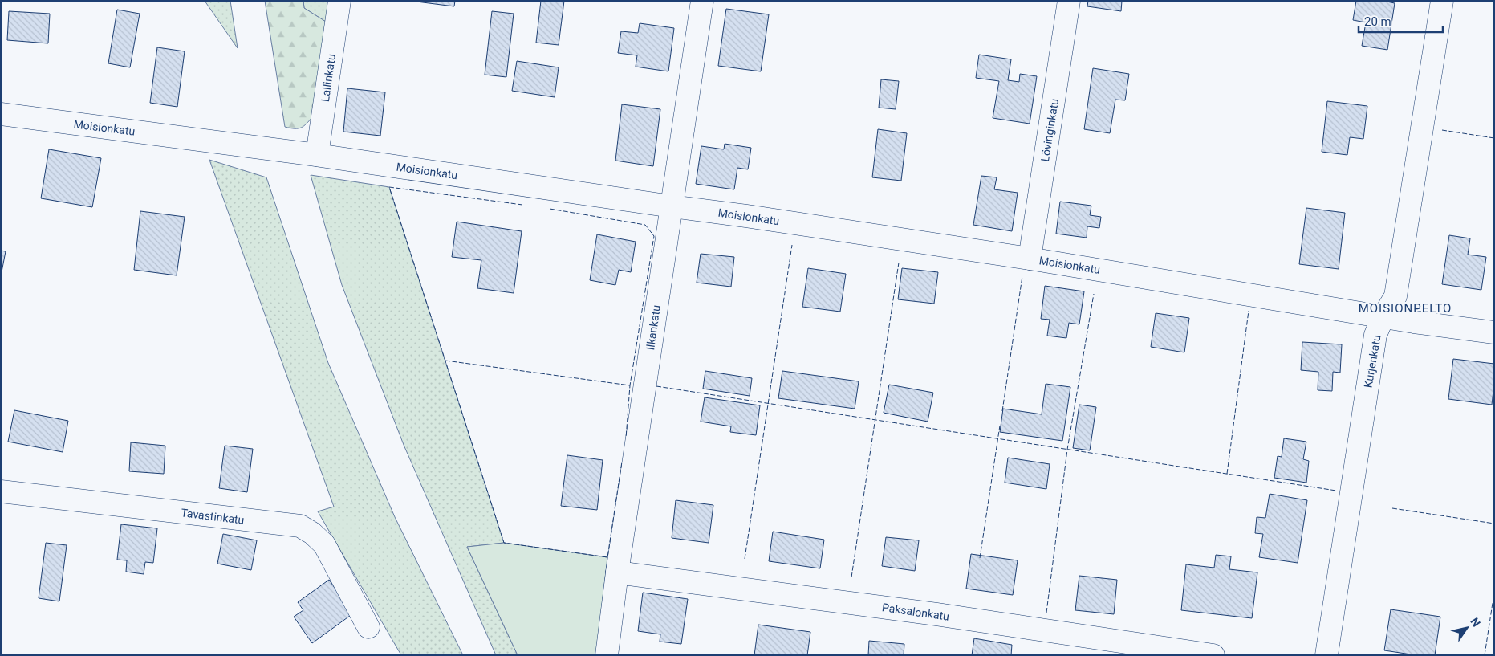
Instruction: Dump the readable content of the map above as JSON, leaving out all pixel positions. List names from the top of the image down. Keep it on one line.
{"streets":{"street":["Lallinkatu","Moisionkatu","Lövinginkatu","Ilkankatu","Kurjenkatu","Tavastinkatu","Paksalonkatu"]},"crossings":[["Lallinkatu","Moisionkatu"],["Moisionkatu","Lövinginkatu"],["Moisionkatu","Ilkankatu"],["Moisionkatu","Kurjenkatu"],["Ilkankatu","Paksalonkatu"]],"districts":["MOISIONPELTO"],"scale_bar":"20 m","north":"top right"}
